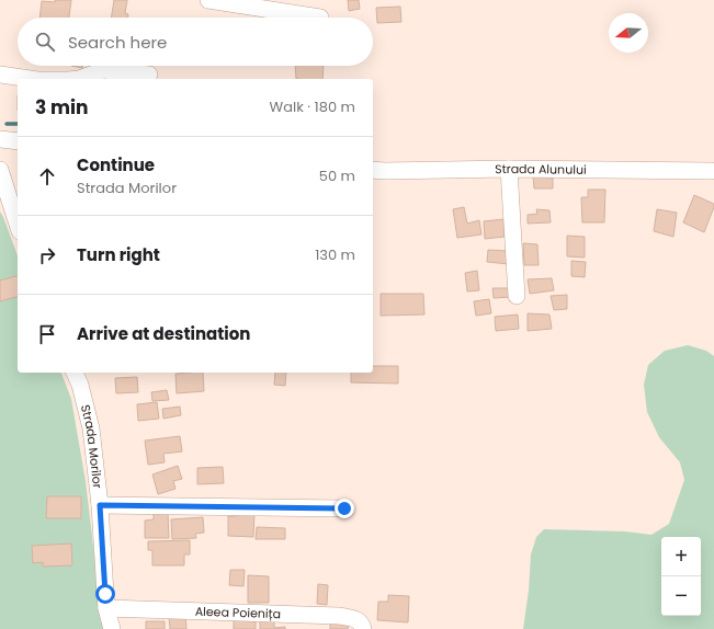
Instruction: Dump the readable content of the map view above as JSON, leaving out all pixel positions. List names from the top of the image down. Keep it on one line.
{"streets":{"street":["Strada Alunului","Strada Morilor","Aleea Poienița"]},"crossings":[["Strada Morilor","Aleea Poienița"]],"north":"left","page":{"search":"Search here","heading":["3 min","Walk · 180 m"],"list":[["Continue","Strada Morilor","50 m"],["Turn right","130 m"],"Arrive at destination"],"map_buttons":["+","−"]}}
